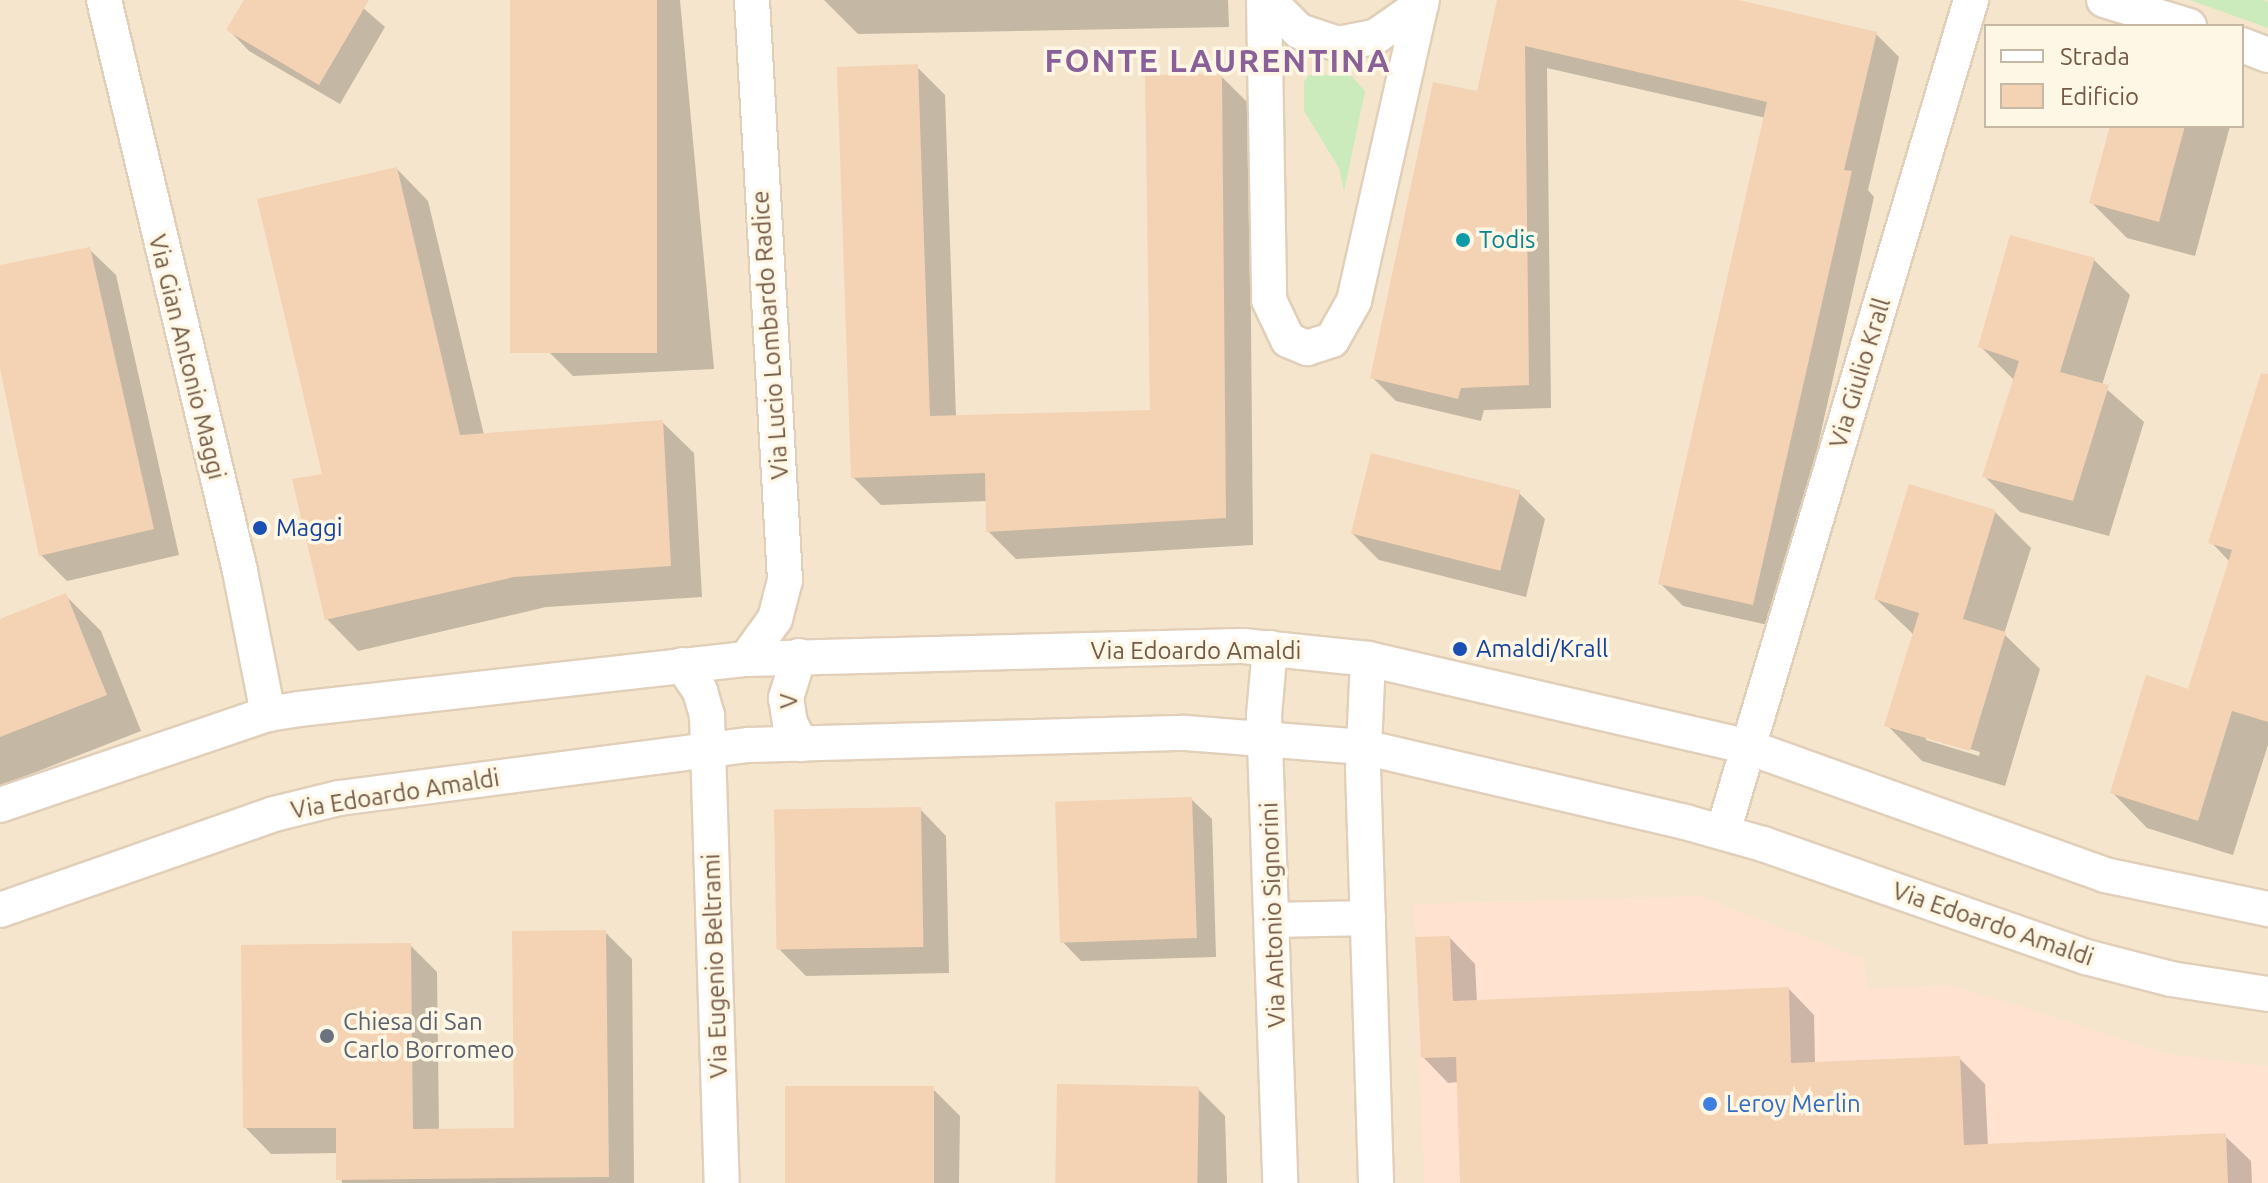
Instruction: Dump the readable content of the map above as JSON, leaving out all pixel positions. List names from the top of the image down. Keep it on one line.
{"streets":{"street":["Via Lucio Lombardo Radice","Via Gian Antonio Maggi","Via Giulio Krall","Via Edoardo Amaldi","V","Via Antonio Signorini","Via Eugenio Beltrami"]},"crossings":[["Via Lucio Lombardo Radice","Via Edoardo Amaldi"],["Via Gian Antonio Maggi","Via Edoardo Amaldi"],["Via Giulio Krall","Via Edoardo Amaldi"],["Via Edoardo Amaldi","V"],["Via Edoardo Amaldi","Via Antonio Signorini"],["Via Edoardo Amaldi","Via Eugenio Beltrami"]],"districts":["FONTE LAURENTINA"],"places":["Todis","Maggi","Amaldi/Krall","Chiesa di San Carlo Borromeo","Leroy Merlin"],"legend":["Strada","Edificio"]}
